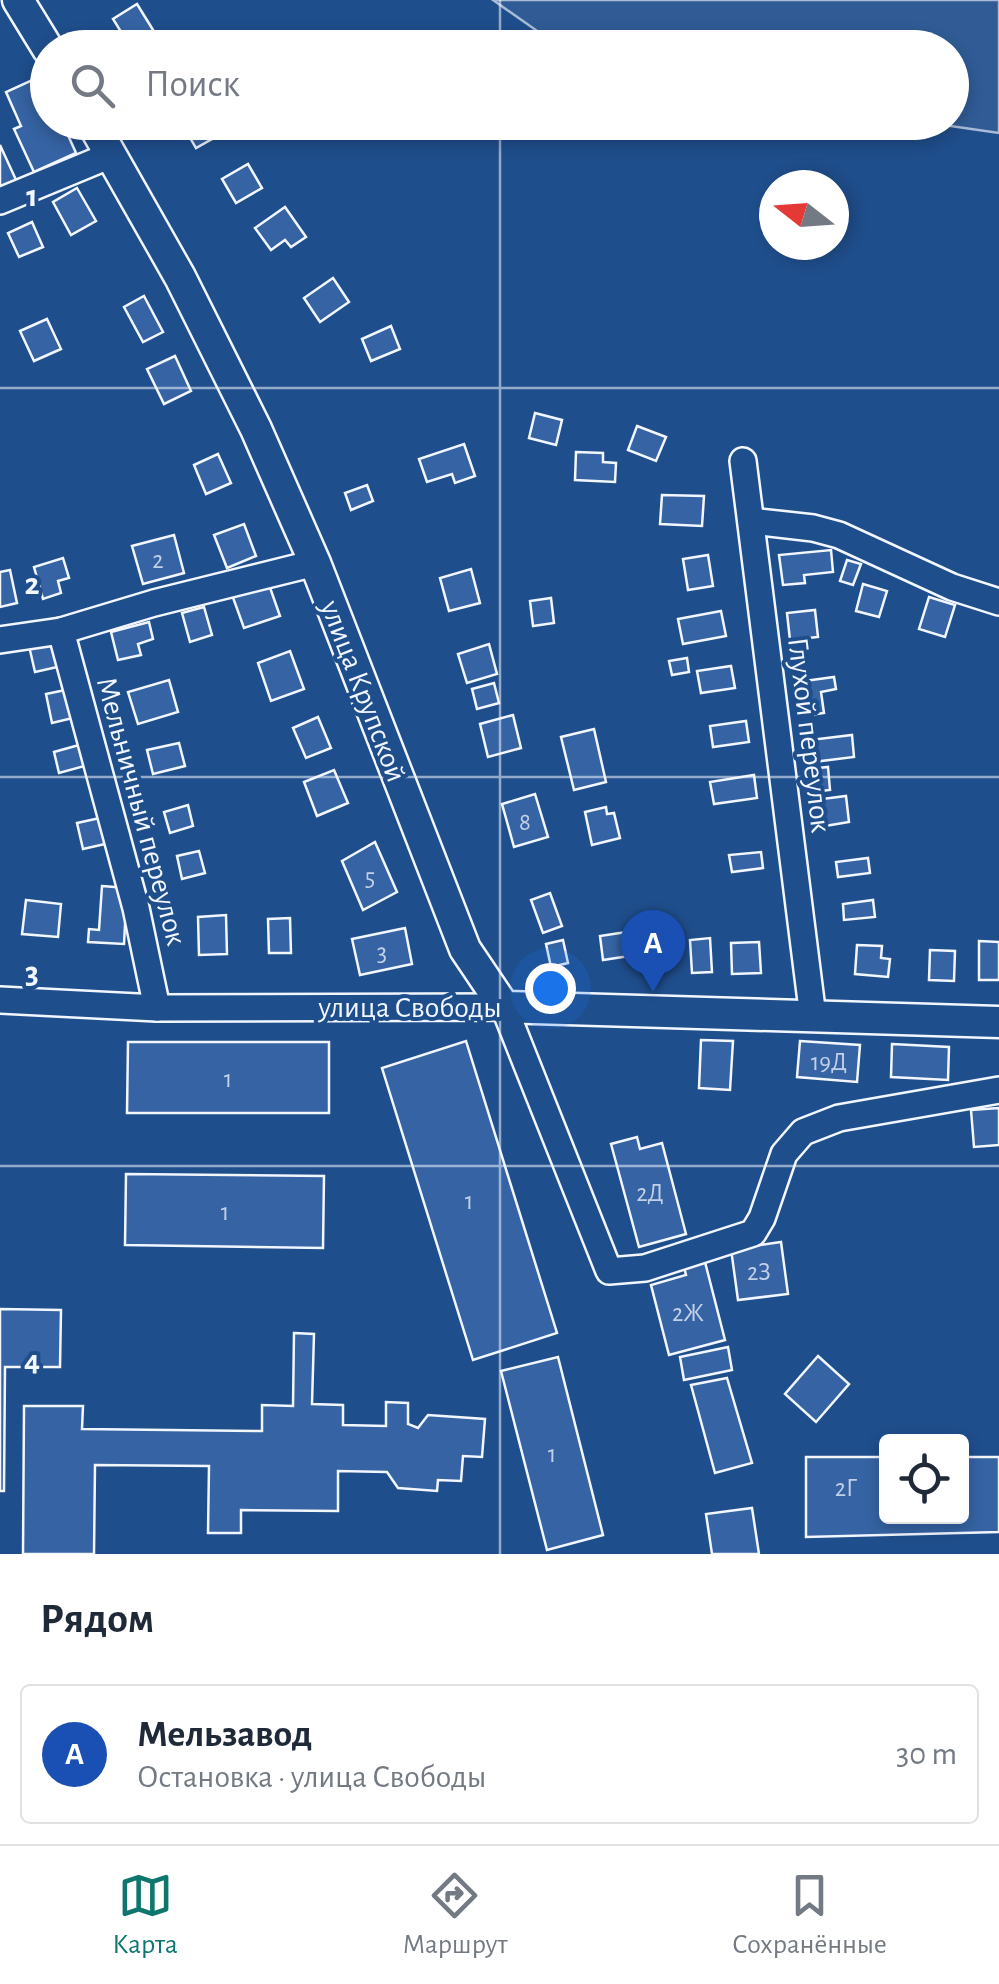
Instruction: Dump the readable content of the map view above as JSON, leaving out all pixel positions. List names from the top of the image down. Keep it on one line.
{"streets":{"main road":["улица Крупской","улица Свободы"],"street":["Глухой переулок","Мельничный переулок"]},"crossings":[["улица Крупской","улица Свободы"],["Глухой переулок","улица Свободы"],["Мельничный переулок","улица Свободы"]],"house_numbers":["2","8","5","3","19Д","1","2Д","1","1","2З","2Ж","1","2Г"],"north":"left","page":{"search":"Поиск","pins":"A","heading":"Рядом","list":[{"mark":"A","name":"Мельзавод","note":"Остановка · улица Свободы","value":"30 m"}],"nav":["Карта","Маршрут","Сохранённые"]},"grid":{"rows":["1","2","3","4"]}}
